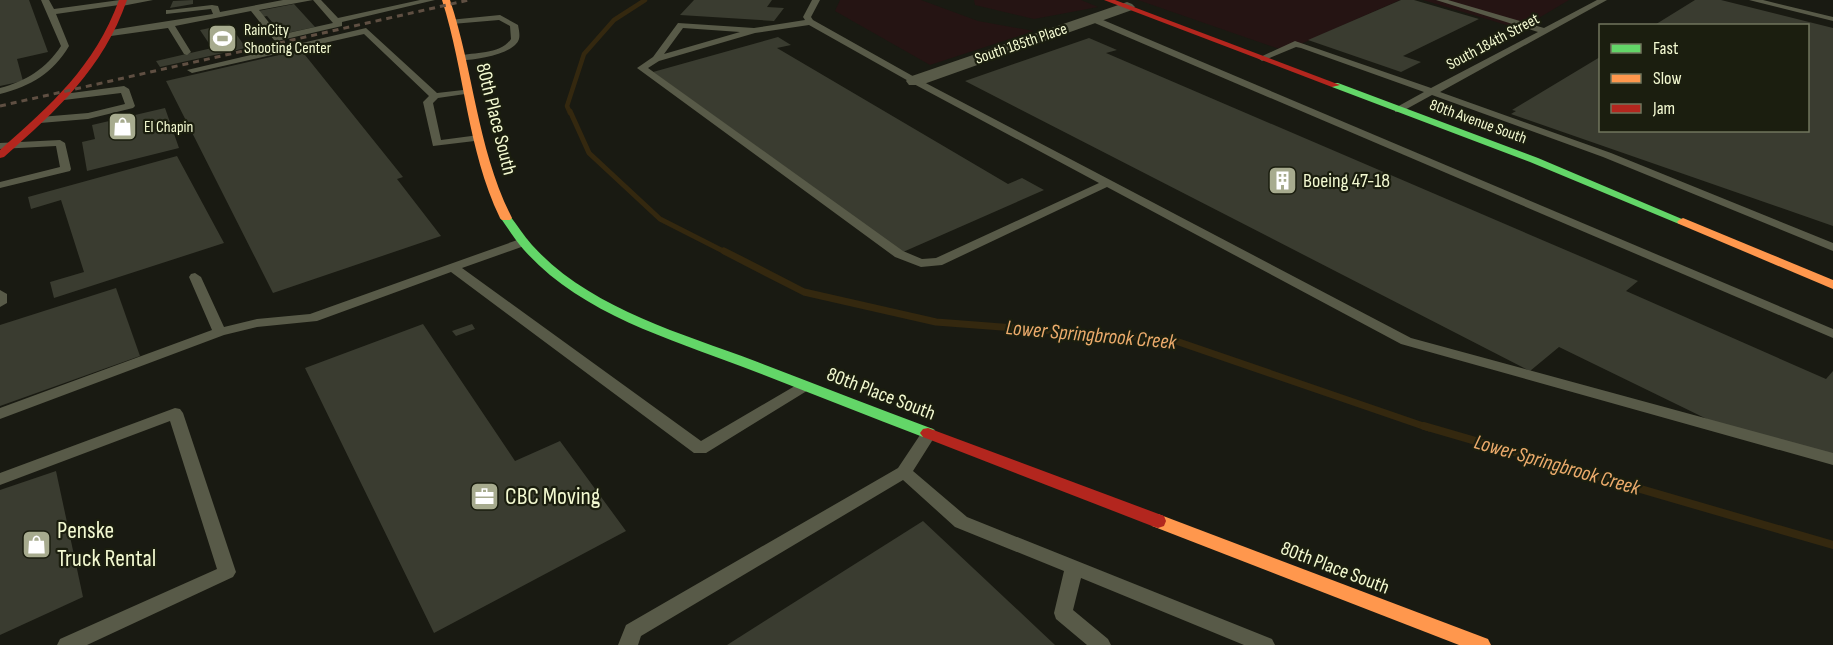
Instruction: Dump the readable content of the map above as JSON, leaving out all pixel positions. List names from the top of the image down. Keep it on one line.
{"streets":{"street":["South 185th Place","80th Place South","80th Avenue South"],"lane":["South 184th Street"]},"crossings":[["South 184th Street","80th Avenue South"],["South 185th Place","80th Avenue South"]],"water":["Lower Springbrook Creek"],"places":{"sports":["RainCity Shooting Center"],"shop":["El Chapin","Penske Truck Rental"],"building":["Boeing 47-18"],"office":["CBC Moving"]},"legend":["Fast","Slow","Jam"]}
